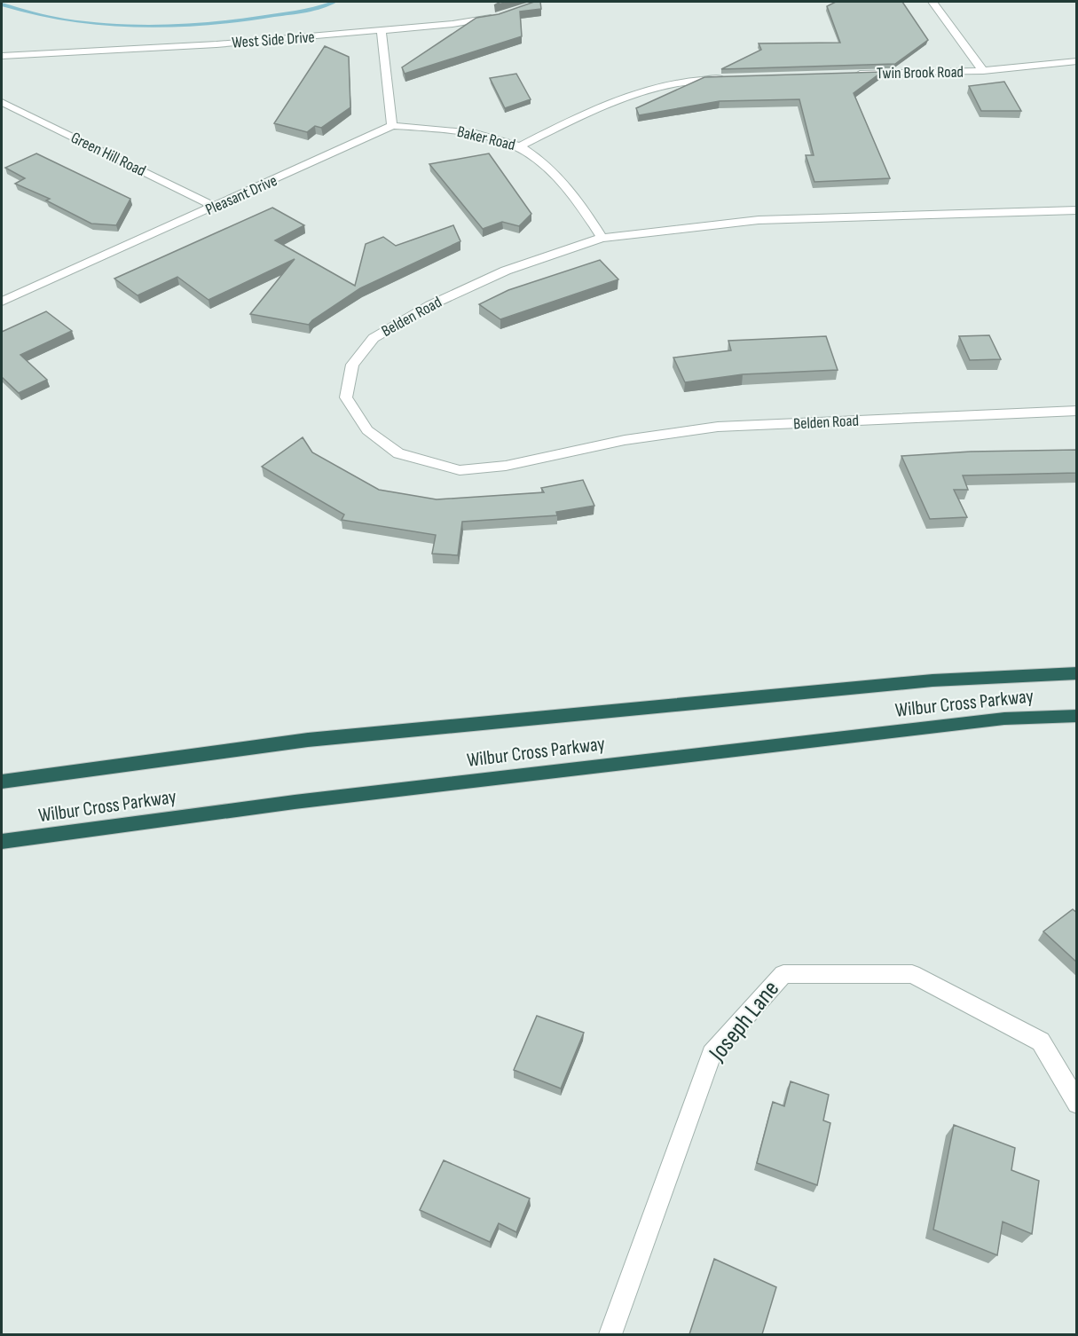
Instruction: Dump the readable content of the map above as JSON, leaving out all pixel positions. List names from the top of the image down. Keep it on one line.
{"streets":{"highway":["Wilbur Cross Parkway"],"street":["West Side Drive","Twin Brook Road","Baker Road","Green Hill Road","Pleasant Drive","Belden Road","Joseph Lane"]},"crossings":[["Baker Road","Pleasant Drive"],["Baker Road","Belden Road"],["Green Hill Road","Pleasant Drive"]]}
